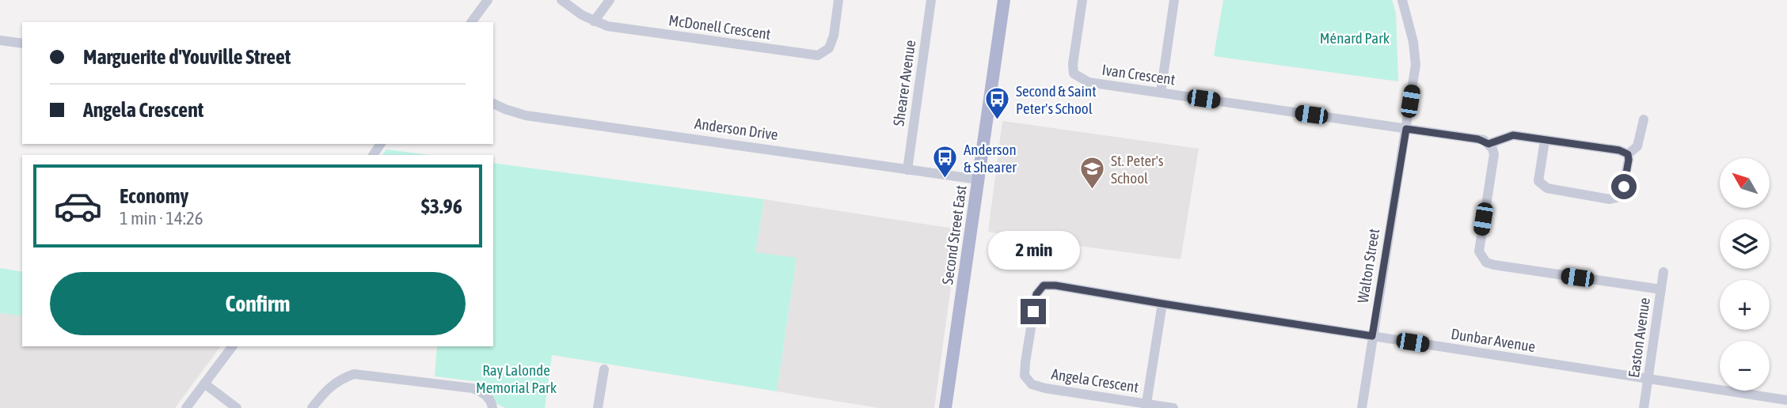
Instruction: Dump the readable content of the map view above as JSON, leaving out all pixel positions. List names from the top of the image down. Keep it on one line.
{"streets":{"main road":["Second Street East"],"street":["McDonell Crescent","Ivan Crescent","Shearer Avenue","Anderson Drive","Walton Street","Easton Avenue","Dunbar Avenue","Angela Crescent"]},"crossings":[["Ivan Crescent","Walton Street"],["Shearer Avenue","Anderson Drive"],["Anderson Drive","Second Street East"],["Walton Street","Dunbar Avenue"],["Easton Avenue","Dunbar Avenue"],["Dunbar Avenue","Angela Crescent"]],"parks":["Ménard Park","Ray Lalonde Memorial Park"],"places":{"bus stop":["Second & Saint Peter's School","Anderson & Shearer"],"school or university":["St. Peter's School"]},"north":"top left","page":{"banner":["Marguerite d'Youville Street","Angela Crescent"],"map_buttons":["+","−"],"list":[{"name":"Economy","note":"1 min · 14:26","value":"$3.96"}],"bubble":"2 min","buttons":"Confirm"}}
